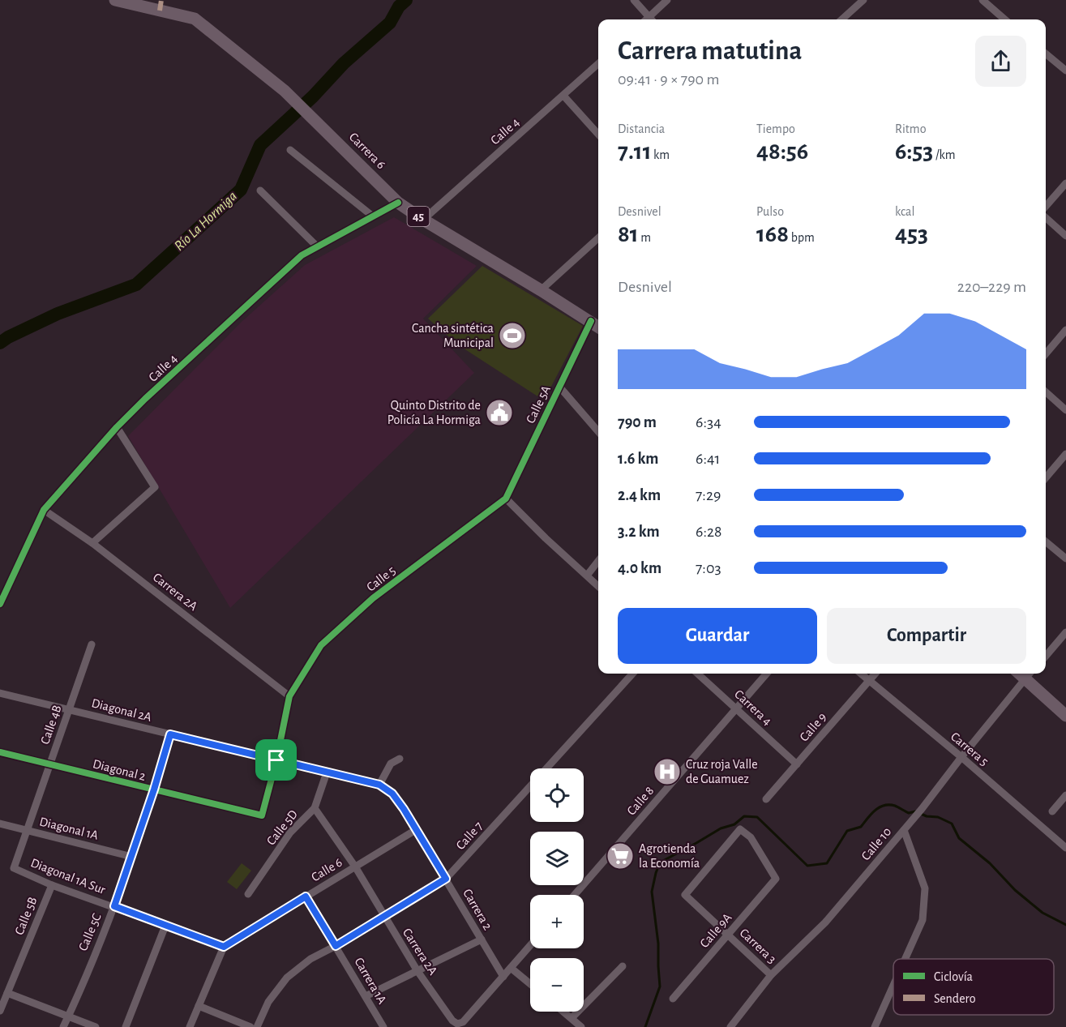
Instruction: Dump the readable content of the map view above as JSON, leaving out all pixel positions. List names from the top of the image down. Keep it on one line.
{"streets":{"main road":["Carrera 6","45"],"street":["Calle 4","Calle 5A","Calle 5","Carrera 2A","Carrera 4","Diagonal 2A","Calle 4B","Calle 9","Carrera 5","Diagonal 2","Calle 8","Calle 5D","Diagonal 1A","Calle 7","Calle 10","Calle 6","Diagonal 1A Sur","Carrera 2","Calle 5B","Calle 9A","Calle 5C","Carrera 3","Carrera 1A"]},"crossings":[["Calle 4","Carrera 6"],["Calle 4","Carrera 2A"],["Carrera 6","Calle 5A"],["Calle 5A","Calle 5"],["Calle 5","Carrera 2A"],["Carrera 2A","Calle 5D"],["Carrera 2A","Calle 7"],["Carrera 2A","Calle 6"],["Carrera 2A","Carrera 2"],["Carrera 4","Calle 9"],["Carrera 4","Calle 8"],["Diagonal 2A","Calle 4B"],["Diagonal 2A","Diagonal 2"],["Diagonal 2A","Calle 5D"],["Diagonal 2A","Carrera 2"],["Diagonal 2A","Calle 5C"],["Calle 4B","Diagonal 2"],["Calle 4B","Diagonal 1A"],["Calle 4B","Diagonal 1A Sur"],["Calle 9","Carrera 5"],["Carrera 5","Calle 10"],["Diagonal 2","Calle 5C"],["Diagonal 1A","Calle 5C"],["Calle 7","Carrera 2"],["Calle 7","Carrera 1A"],["Calle 10","Carrera 3"],["Calle 6","Diagonal 1A Sur"],["Calle 6","Carrera 2"],["Calle 6","Carrera 1A"],["Diagonal 1A Sur","Calle 5B"],["Diagonal 1A Sur","Calle 5C"],["Calle 9A","Carrera 3"]],"water":["Río La Hormiga"],"places":{"sports":["Cancha sintética Municipal"],"public building":["Quinto Distrito de Policía La Hormiga"],"hospital":["Cruz roja Valle de Guamuez"],"supermarket":["Agrotienda la Economía"]},"legend":["Ciclovía","Sendero"],"page":{"heading":["Carrera matutina","09:41 · 9 × 790 m"],"stats":[["Distancia","7.11 km"],["Tiempo","48:56"],["Ritmo","6:53 /km"],["Desnivel","81 m"],["Pulso","168 bpm"],["kcal","453"]],"chart":["Desnivel","220–229 m"],"list":[{"name":"790 m","note":"6:34"},{"name":"1.6 km","note":"6:41"},{"name":"2.4 km","note":"7:29"},{"name":"3.2 km","note":"6:28"},{"name":"4.0 km","note":"7:03"}],"buttons":["Guardar","Compartir"],"map_buttons":["+","−"]}}
